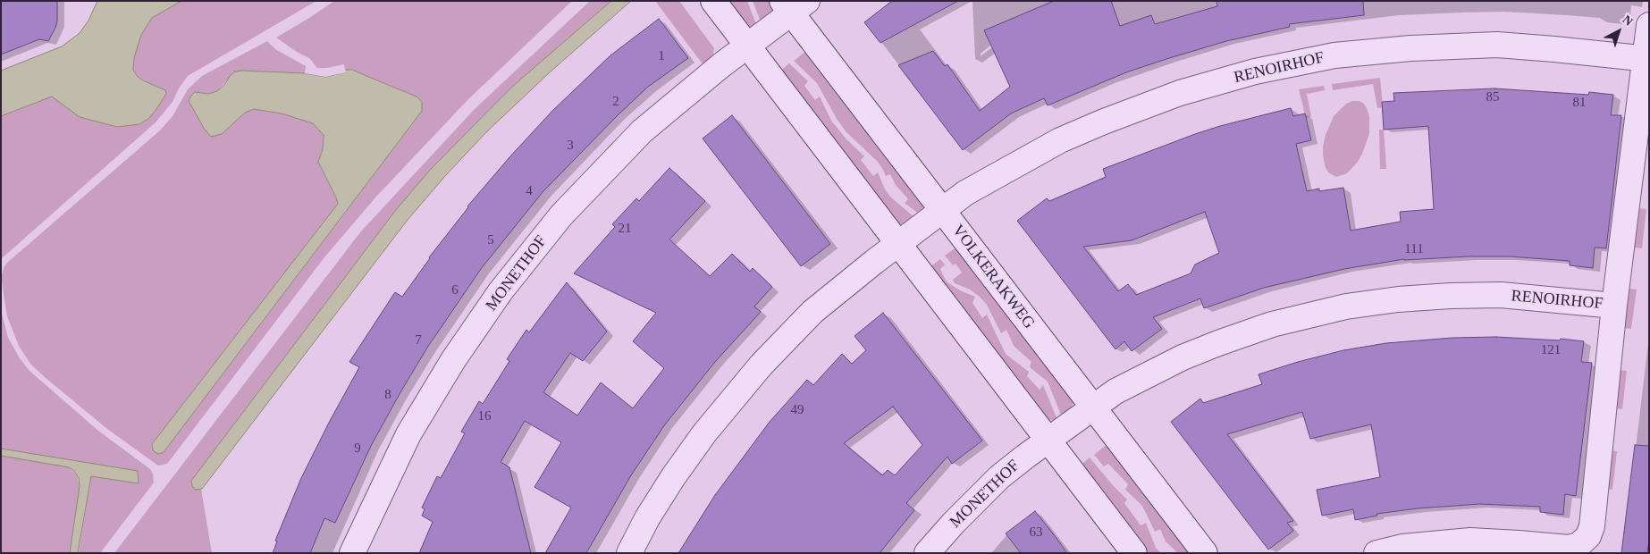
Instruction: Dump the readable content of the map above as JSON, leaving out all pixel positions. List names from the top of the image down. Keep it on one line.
{"streets":{"street":["RENOIRHOF","MONETHOF","VOLKERAKWEG"]},"crossings":[["RENOIRHOF","MONETHOF"],["RENOIRHOF","VOLKERAKWEG"],["MONETHOF","VOLKERAKWEG"]],"house_numbers":["1","85","2","81","3","4","21","5","111","6","7","121","8","49","16","9","63"],"north":"top right"}
